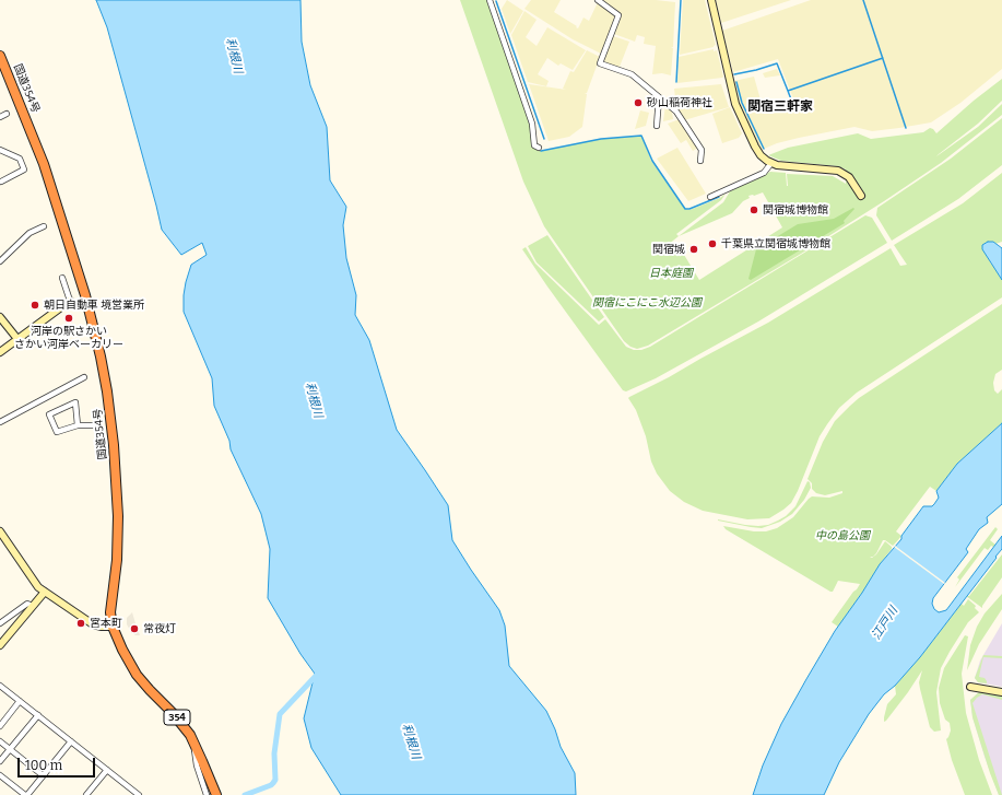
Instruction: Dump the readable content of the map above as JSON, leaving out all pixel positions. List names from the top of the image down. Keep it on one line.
{"streets":{"highway":["国道354号","354"]},"districts":["関宿三軒家"],"water":["利根川","江戸川"],"parks":["日本庭園","関宿にこにこ水辺公園","中の島公園"],"places":["砂山稲荷神社","関宿城博物館","千葉県立関宿城博物館","関宿城","朝日自動車 境営業所","河岸の駅さかい さかい河岸ベーカリー","宮本町","常夜灯"],"scale_bar":"100 m"}
